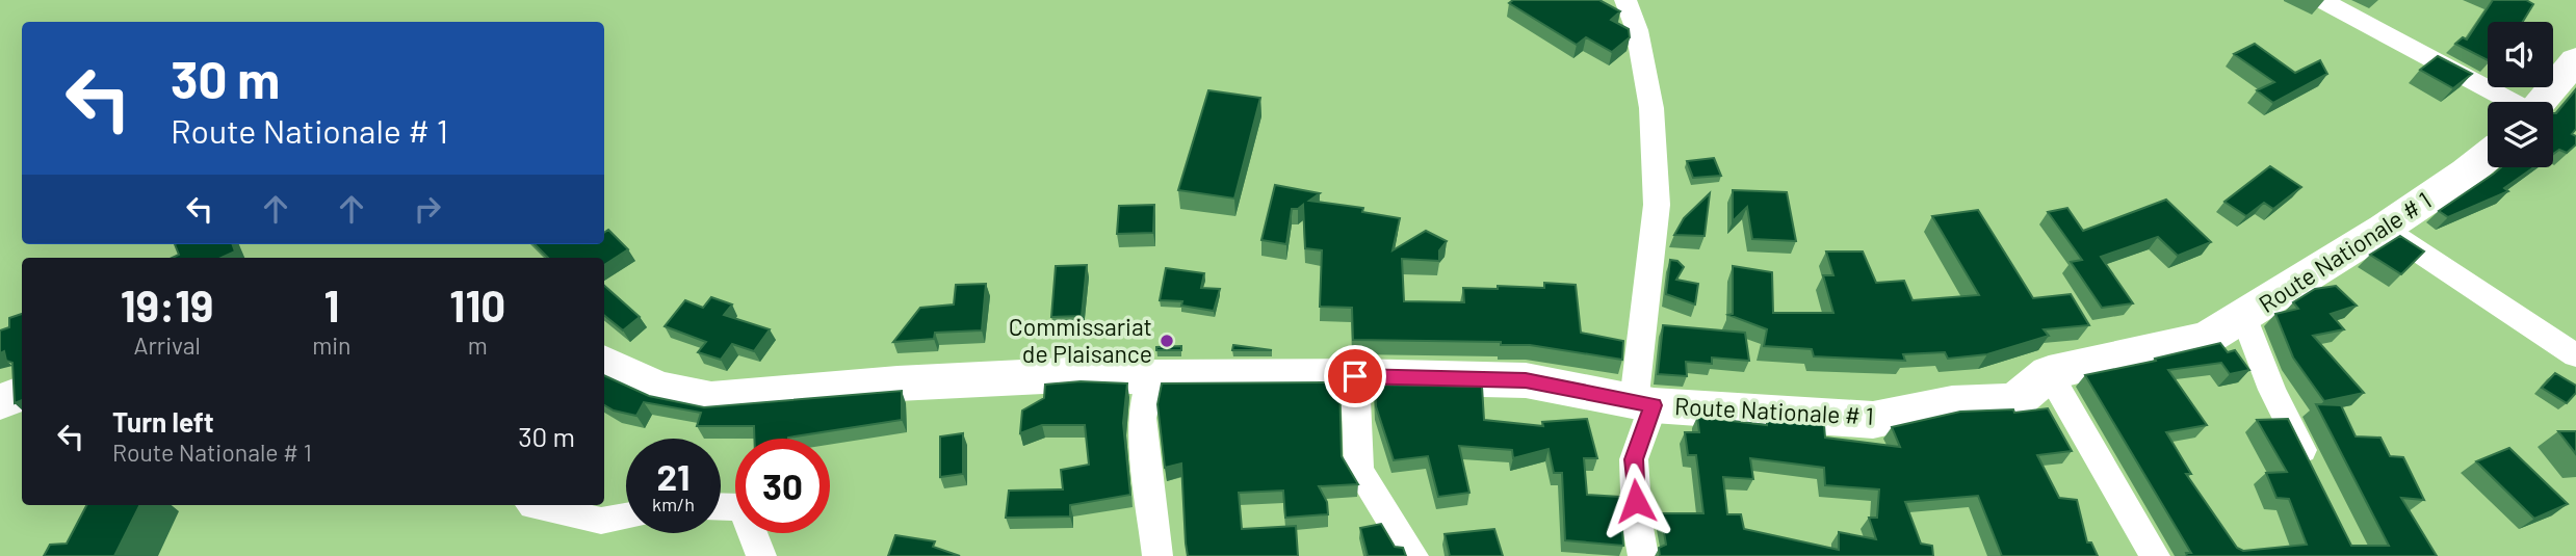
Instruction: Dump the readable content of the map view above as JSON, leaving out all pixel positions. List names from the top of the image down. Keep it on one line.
{"streets":{"main road":["Route Nationale # 1"]},"places":["Commissariat de Plaisance"],"page":{"turn":["30 m","Route Nationale # 1"],"eta":["19:19","Arrival","1","min","110","m"],"list":[{"name":"Turn left","note":"Route Nationale # 1","value":"30 m"}],"speed":"21 km/h","limit":"30"}}
